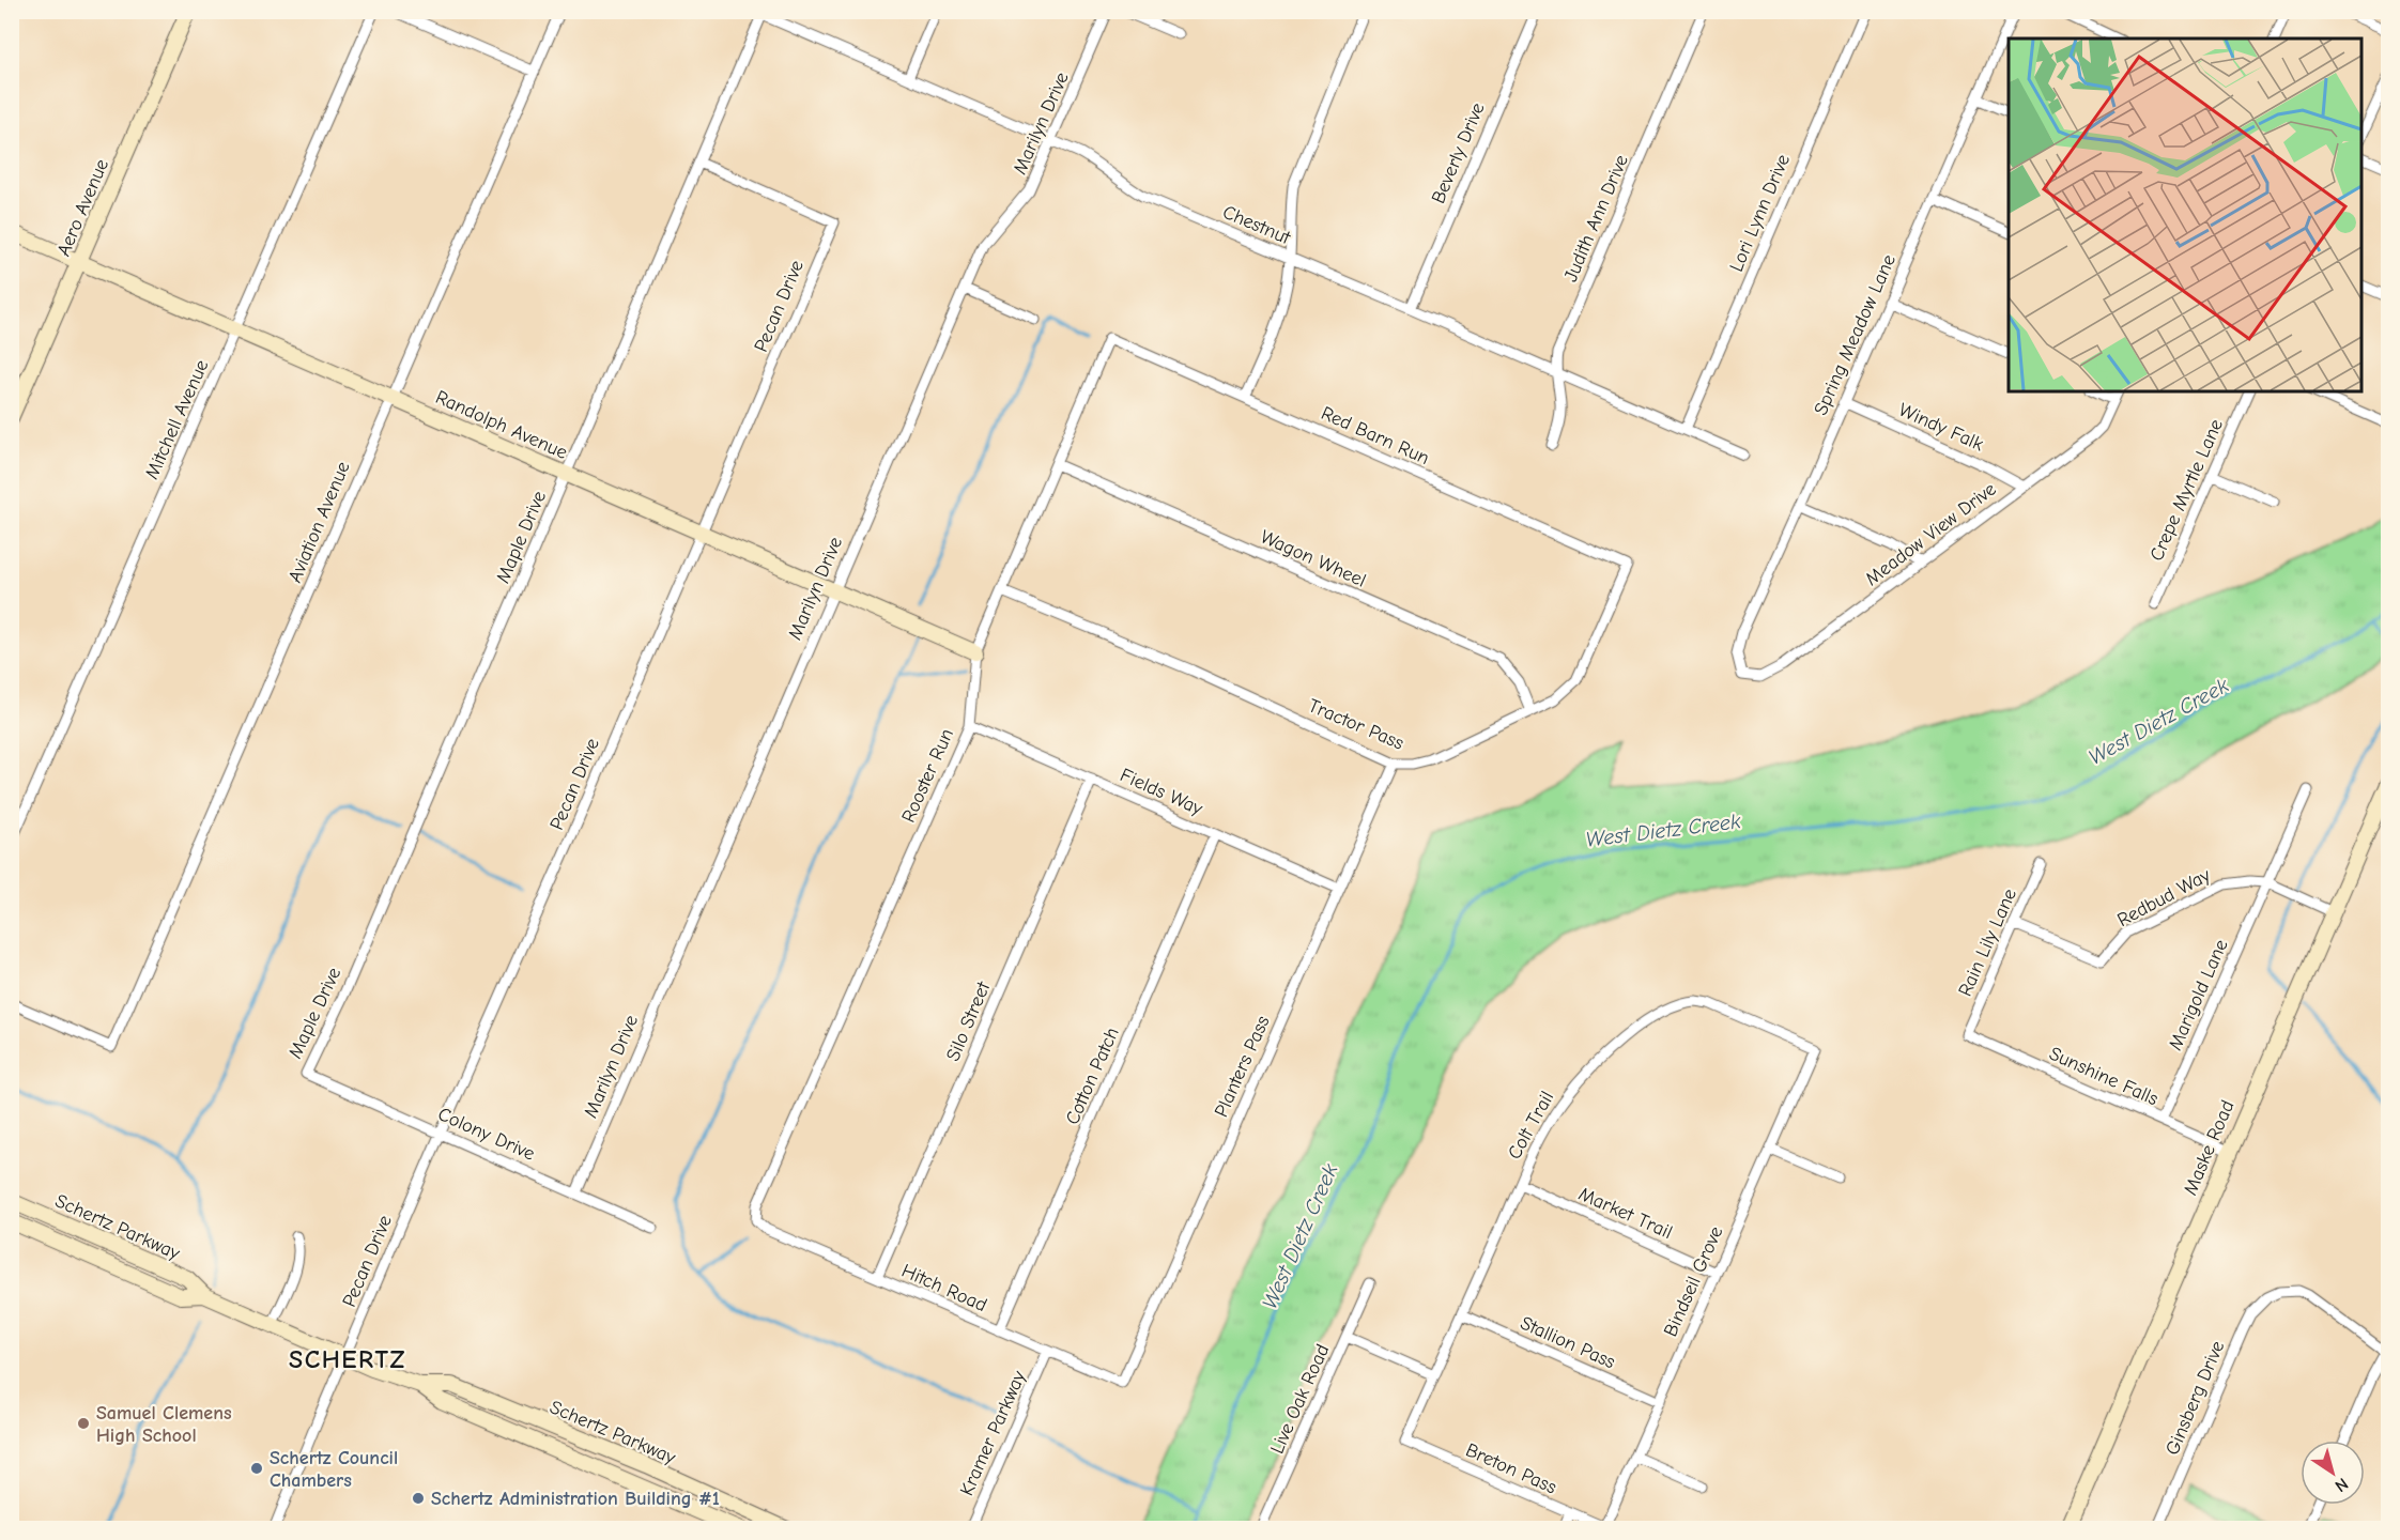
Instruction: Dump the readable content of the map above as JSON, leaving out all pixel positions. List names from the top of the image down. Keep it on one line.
{"streets":{"street":["Marilyn Drive","Beverly Drive","Aero Avenue","Lori Lynn Drive","Judith Ann Drive","Chestnut","Pecan Drive","Spring Meadow Lane","Mitchell Avenue","Randolph Avenue","Windy Falk","Red Barn Run","Crepe Myrtle Lane","Aviation Avenue","Meadow View Drive","Maple Drive","Wagon Wheel","Tractor Pass","Rooster Run","Fields Way","Redbud Way","Rain Lily Lane","Marigold Lane","Silo Street","Planters Pass","Cotton Patch","Sunshine Falls","Colt Trail","Colony Drive","Maske Road","Market Trail","Schertz Parkway","Bindseil Grove","Hitch Road","Stallion Pass","Ginsberg Drive","Live Oak Road","Kramer Parkway","Breton Pass"]},"crossings":[["Marilyn Drive","Chestnut"],["Marilyn Drive","Randolph Avenue"],["Marilyn Drive","Colony Drive"],["Beverly Drive","Chestnut"],["Aero Avenue","Randolph Avenue"],["Lori Lynn Drive","Chestnut"],["Judith Ann Drive","Chestnut"],["Chestnut","Maple Drive"],["Pecan Drive","Randolph Avenue"],["Pecan Drive","Maple Drive"],["Pecan Drive","Colony Drive"],["Pecan Drive","Schertz Parkway"],["Spring Meadow Lane","Windy Falk"],["Spring Meadow Lane","Meadow View Drive"],["Mitchell Avenue","Randolph Avenue"],["Randolph Avenue","Aviation Avenue"],["Randolph Avenue","Maple Drive"],["Randolph Avenue","Rooster Run"],["Windy Falk","Meadow View Drive"],["Red Barn Run","Tractor Pass"],["Red Barn Run","Rooster Run"],["Maple Drive","Colony Drive"],["Wagon Wheel","Tractor Pass"],["Wagon Wheel","Rooster Run"],["Tractor Pass","Rooster Run"],["Tractor Pass","Planters Pass"],["Rooster Run","Fields Way"],["Rooster Run","Hitch Road"],["Fields Way","Silo Street"],["Fields Way","Planters Pass"],["Fields Way","Cotton Patch"],["Redbud Way","Rain Lily Lane"],["Redbud Way","Marigold Lane"],["Rain Lily Lane","Sunshine Falls"],["Marigold Lane","Sunshine Falls"],["Silo Street","Hitch Road"],["Planters Pass","Hitch Road"],["Cotton Patch","Hitch Road"],["Sunshine Falls","Maske Road"],["Colt Trail","Market Trail"],["Colt Trail","Bindseil Grove"],["Colt Trail","Stallion Pass"],["Colt Trail","Breton Pass"],["Market Trail","Bindseil Grove"],["Bindseil Grove","Stallion Pass"],["Bindseil Grove","Breton Pass"],["Hitch Road","Kramer Parkway"]],"districts":["SCHERTZ"],"water":["West Dietz Creek"],"places":["Samuel Clemens High School","Schertz Council Chambers","Schertz Administration Building #1"],"north":"bottom right"}
